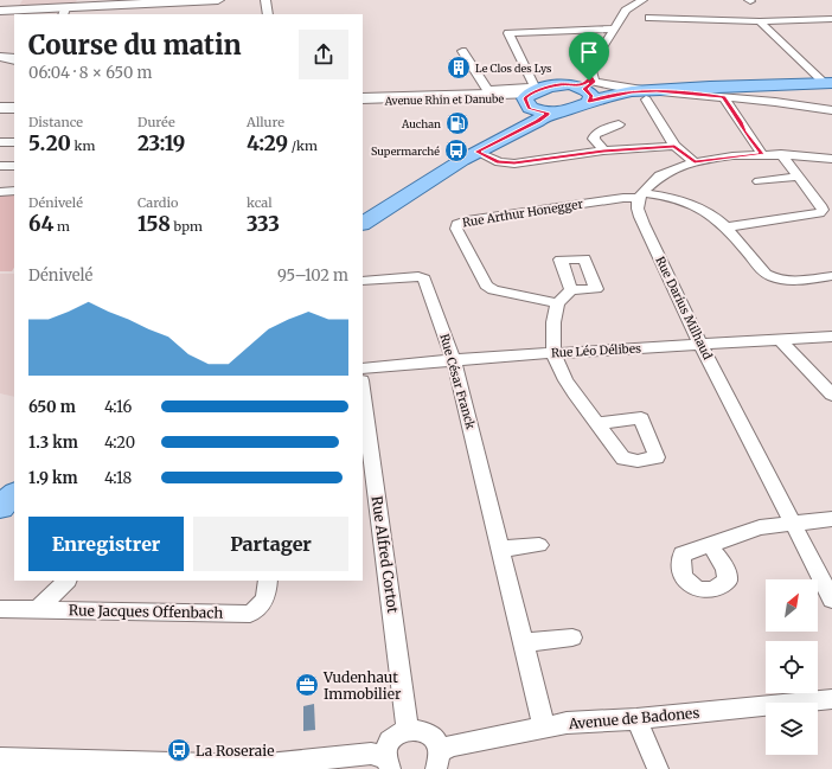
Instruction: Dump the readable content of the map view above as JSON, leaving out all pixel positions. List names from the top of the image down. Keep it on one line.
{"streets":{"main road":["Avenue Rhin et Danube"],"street":["Rue Arthur Honegger","Rue Darius Milhaud","Rue Léo Délibes","Rue César Franck","Rue Alfred Cortot","Rue Jacques Offenbach","Avenue de Badones"]},"crossings":[["Rue Arthur Honegger","Rue Darius Milhaud"],["Rue Darius Milhaud","Rue Léo Délibes"],["Rue Léo Délibes","Rue César Franck"],["Rue César Franck","Avenue de Badones"]],"places":{"building":["Le Clos des Lys"],"fuel station":["Auchan"],"bus stop":["Supermarché","La Roseraie"],"office":["Vudenhaut Immobilier"]},"north":"top right","page":{"heading":["Course du matin","06:04 · 8 × 650 m"],"stats":[["Distance","5.20 km"],["Durée","23:19"],["Allure","4:29 /km"],["Dénivelé","64 m"],["Cardio","158 bpm"],["kcal","333"]],"chart":["Dénivelé","95–102 m"],"list":[{"name":"650 m","note":"4:16"},{"name":"1.3 km","note":"4:20"},{"name":"1.9 km","note":"4:18"}],"buttons":["Enregistrer","Partager"]}}
